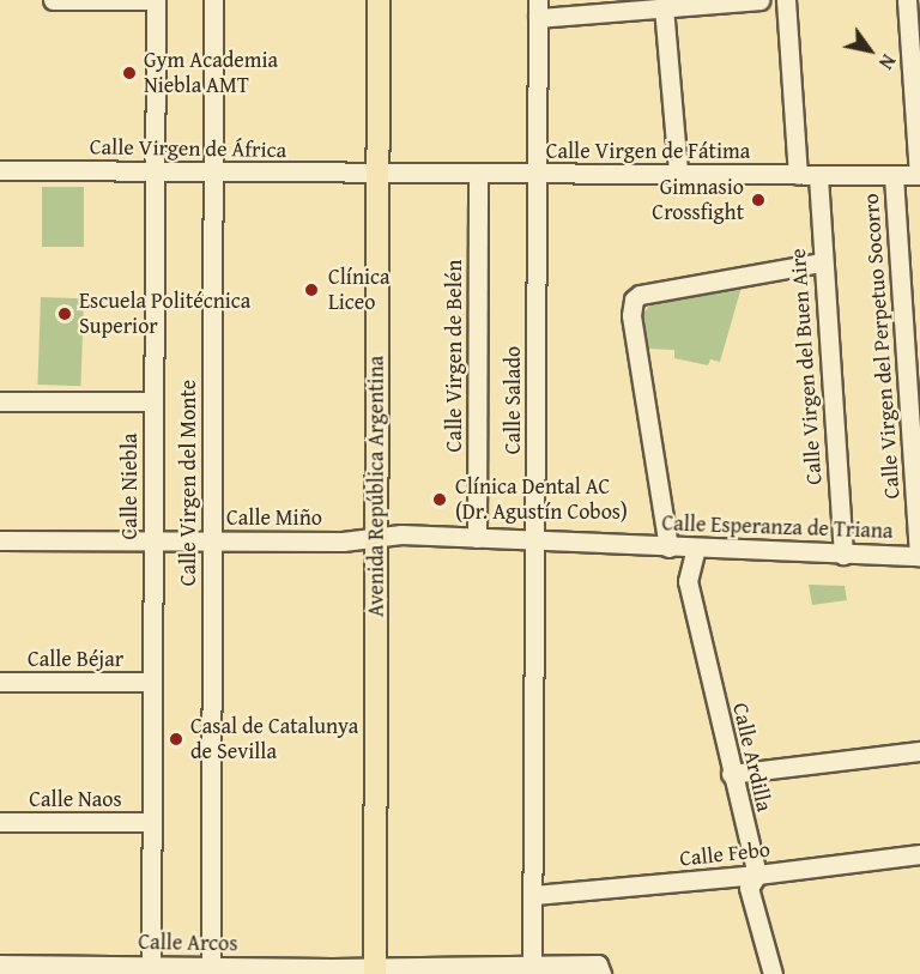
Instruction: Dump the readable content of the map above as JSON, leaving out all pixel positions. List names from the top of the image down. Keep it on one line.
{"streets":{"main road":["Avenida República Argentina"],"street":["Calle Virgen de África","Calle Virgen de Fátima","Calle Virgen del Perpetuo Socorro","Calle Virgen de Belén","Calle Virgen del Buen Aire","Calle Salado","Calle Virgen del Monte","Calle Niebla","Calle Miño","Calle Esperanza de Triana","Calle Béjar","Calle Ardilla","Calle Naos","Calle Febo","Calle Arcos"]},"crossings":[["Calle Virgen de África","Calle Virgen de Fátima"],["Calle Virgen de África","Calle Virgen del Monte"],["Calle Virgen de África","Calle Niebla"],["Calle Virgen de África","Avenida República Argentina"],["Calle Virgen de Fátima","Calle Virgen del Perpetuo Socorro"],["Calle Virgen de Fátima","Calle Virgen de Belén"],["Calle Virgen de Fátima","Calle Virgen del Buen Aire"],["Calle Virgen de Fátima","Calle Salado"],["Calle Virgen de Fátima","Avenida República Argentina"],["Calle Virgen del Perpetuo Socorro","Calle Esperanza de Triana"],["Calle Virgen de Belén","Calle Esperanza de Triana"],["Calle Virgen del Buen Aire","Calle Esperanza de Triana"],["Calle Salado","Calle Esperanza de Triana"],["Calle Salado","Calle Febo"],["Calle Salado","Calle Arcos"],["Calle Virgen del Monte","Calle Miño"],["Calle Virgen del Monte","Calle Arcos"],["Calle Niebla","Calle Miño"],["Calle Niebla","Calle Béjar"],["Calle Niebla","Calle Naos"],["Calle Niebla","Calle Arcos"],["Avenida República Argentina","Calle Miño"],["Avenida República Argentina","Calle Esperanza de Triana"],["Avenida República Argentina","Calle Arcos"],["Calle Miño","Calle Esperanza de Triana"],["Calle Esperanza de Triana","Calle Ardilla"],["Calle Ardilla","Calle Febo"]],"places":["Gym Academia Niebla AMT","Gimnasio Crossfight","Clínica Liceo","Escuela Politécnica Superior","Clínica Dental AC (Dr. Agustín Cobos)","Casal de Catalunya de Sevilla"],"north":"bottom right"}
